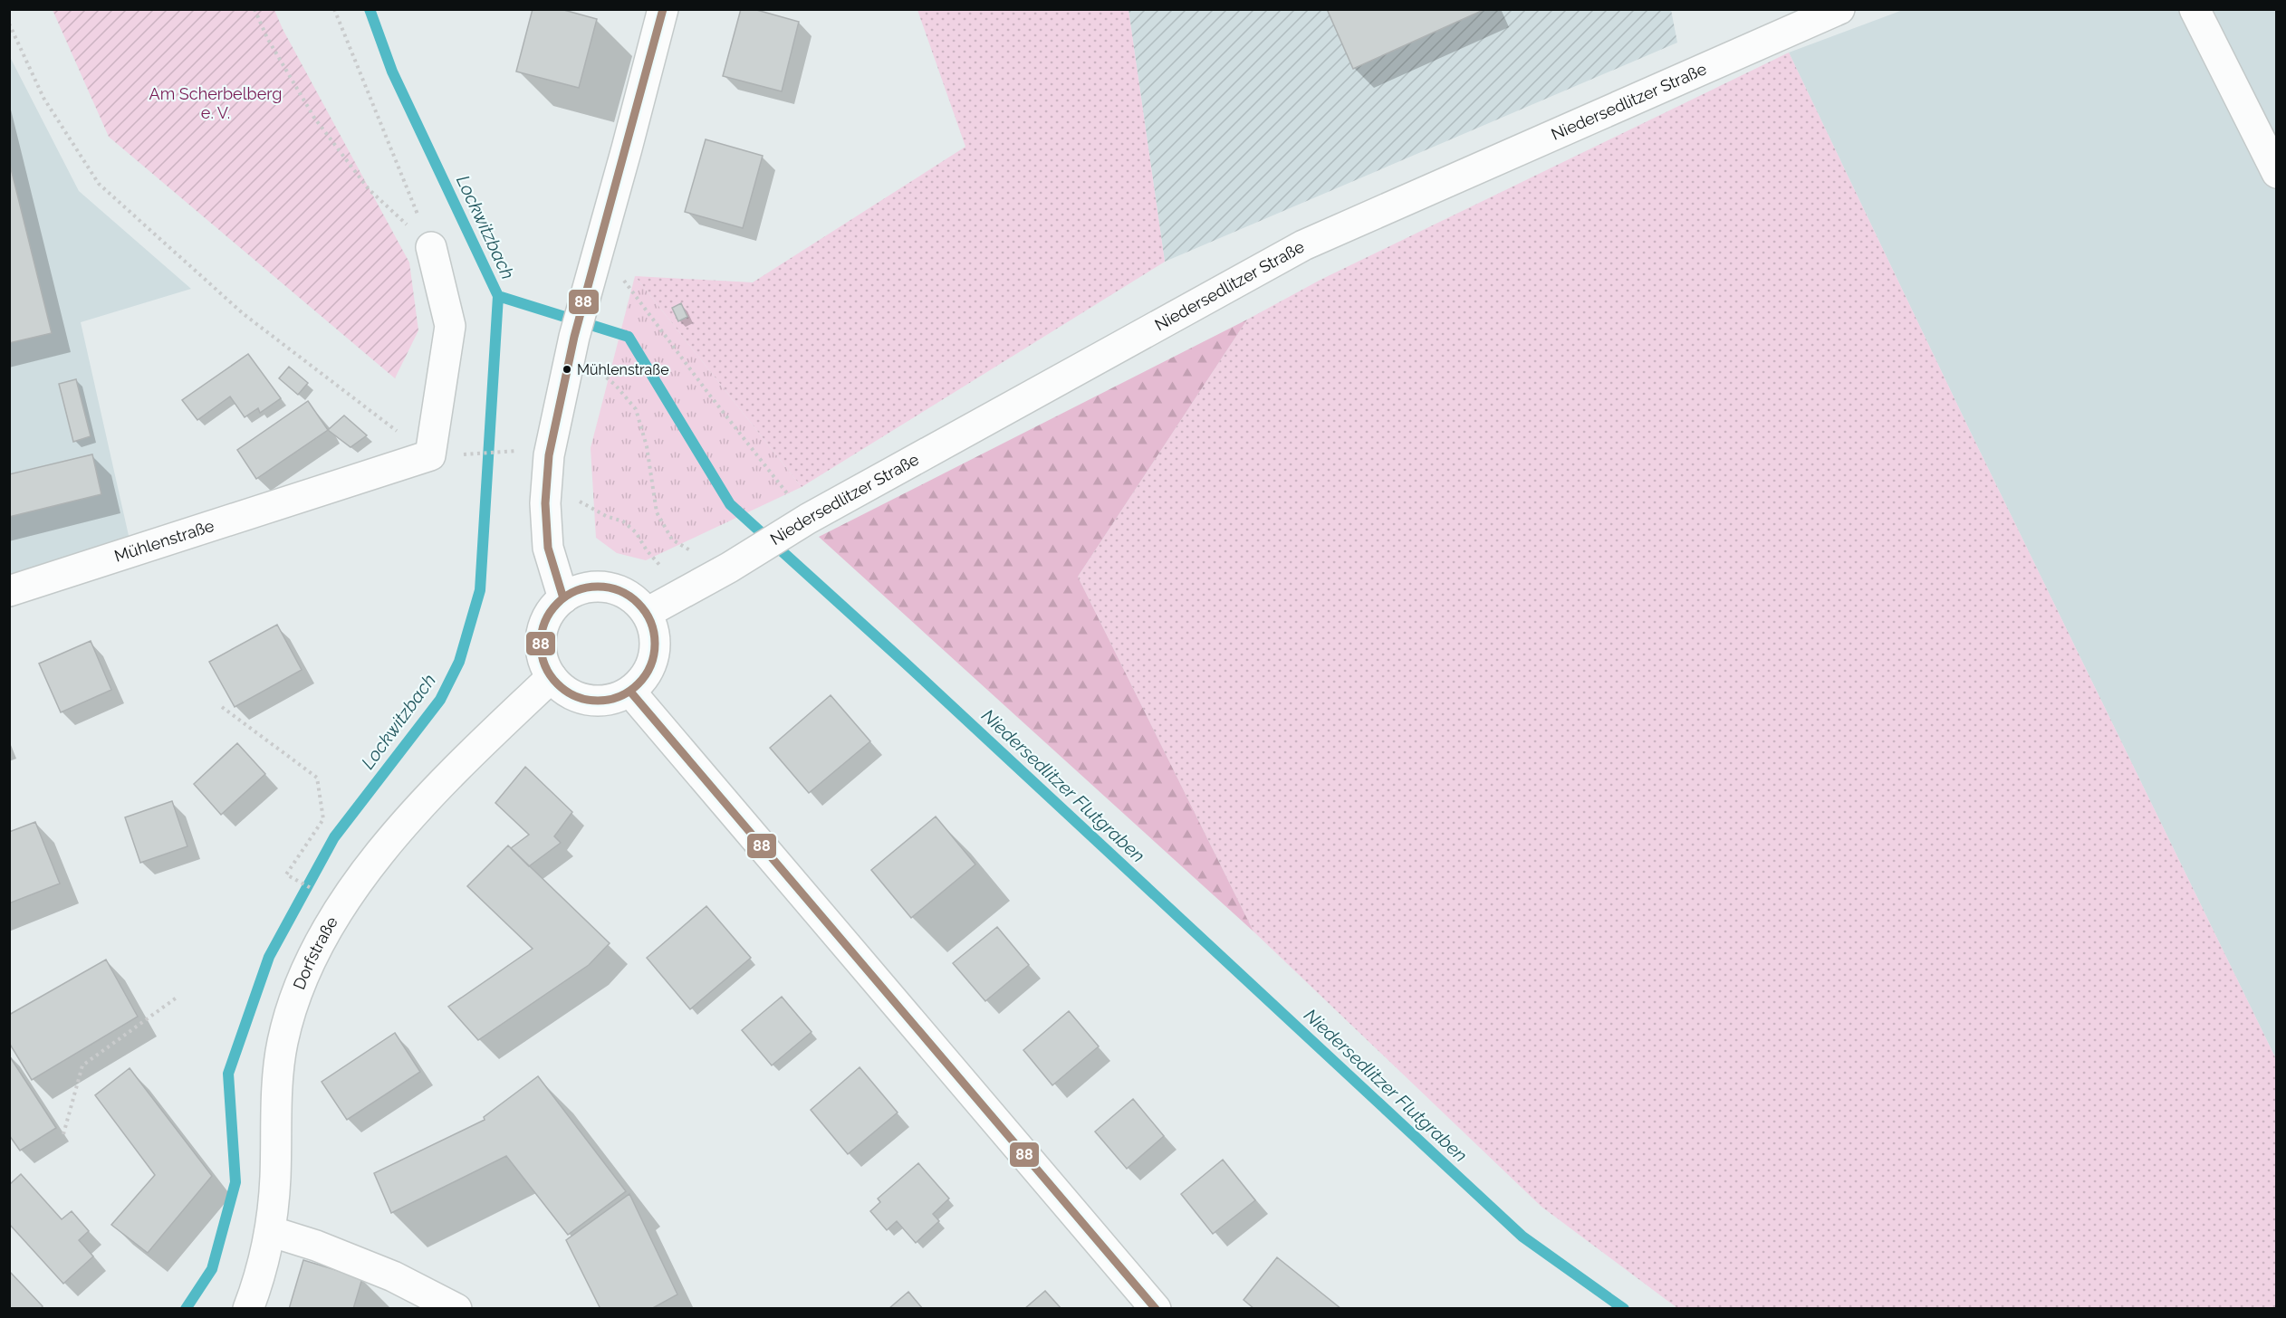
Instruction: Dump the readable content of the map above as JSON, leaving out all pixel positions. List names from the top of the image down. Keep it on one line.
{"streets":{"street":["Niedersedlitzer Straße","Mühlenstraße","Dorfstraße"]},"crossings":[["Niedersedlitzer Straße","Dorfstraße"]],"water":["Lockwitzbach","Niedersedlitzer Flutgraben"],"parks":["Am Scherbelberg e. V."],"places":["Mühlenstraße"],"lines":["transit line 88"]}
